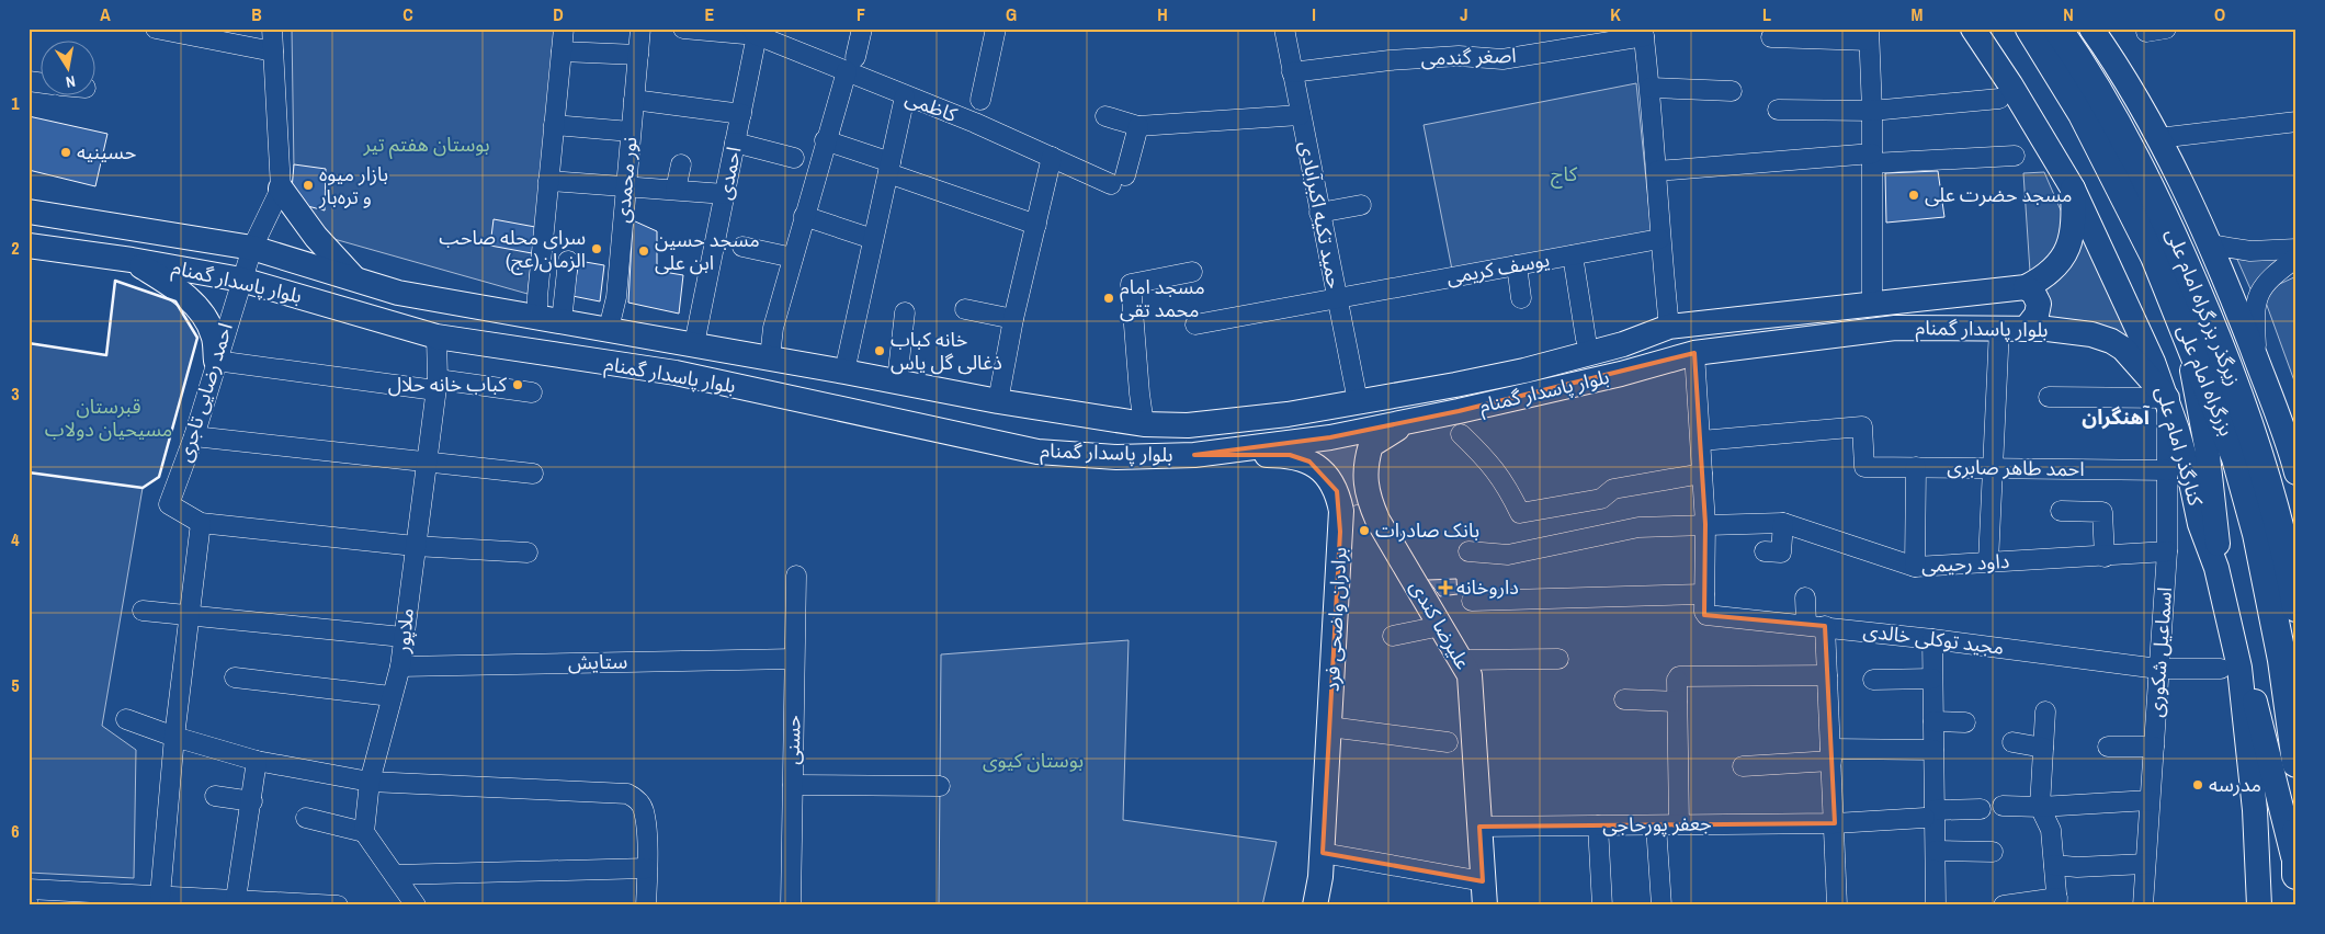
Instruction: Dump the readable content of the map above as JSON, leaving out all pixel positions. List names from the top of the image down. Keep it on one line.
{"streets":{"highway":["زیرگذر بزرگراه امام علی","بزرگراه امام علی"],"main road":["بلوار پاسدار گمنام","کنارگذر امام علی","برادران واضحی فرد","علیرضا کندی"],"street":["اصغر گندمی","کاظمی","احمدی","نور محمدی","حمید تکیه اکبرآبادی","یوسف کریمی","احمد رضایی تاجری","احمد طاهر صابری","داود رحیمی","ملاپور","مجید توکلی خالدی","اسماعیل شکوری","ستایش","حسنی","جعفر پورحاجی"]},"crossings":[["اصغر گندمی","حمید تکیه اکبرآبادی"],["کاظمی","احمدی"],["احمدی","بلوار پاسدار گمنام"],["نور محمدی","بلوار پاسدار گمنام"],["حمید تکیه اکبرآبادی","یوسف کریمی"],["حمید تکیه اکبرآبادی","بلوار پاسدار گمنام"],["بلوار پاسدار گمنام","احمد رضایی تاجری"],["بلوار پاسدار گمنام","کنارگذر امام علی"],["بلوار پاسدار گمنام","برادران واضحی فرد"],["بلوار پاسدار گمنام","علیرضا کندی"],["بلوار پاسدار گمنام","ملاپور"],["بلوار پاسدار گمنام","اسماعیل شکوری"],["کنارگذر امام علی","مجید توکلی خالدی"],["کنارگذر امام علی","اسماعیل شکوری"],["احمد طاهر صابری","اسماعیل شکوری"],["داود رحیمی","اسماعیل شکوری"],["علیرضا کندی","جعفر پورحاجی"],["ملاپور","ستایش"],["مجید توکلی خالدی","اسماعیل شکوری"],["ستایش","حسنی"]],"districts":["آهنگران"],"parks":["بوستان هفتم تیر","کاج","قبرستان مسیحیان دولاب","بوستان کیوی"],"places":{"other":["حسینیه","بازار میوه و تره‌بار","مسجد حضرت علی","سرای محله صاحب الزمان(عج)","مسجد حسین ابن علی","مسجد امام محمد تقی","خانه کباب ذغالی گل یاس","کباب خانه حلال","بانک صادرات","مدرسه"],"health":["داروخانه"]},"north":"bottom","grid":{"columns":["A","B","C","D","E","F","G","H","I","J","K","L","M","N","O"],"rows":["1","2","3","4","5","6"]}}
